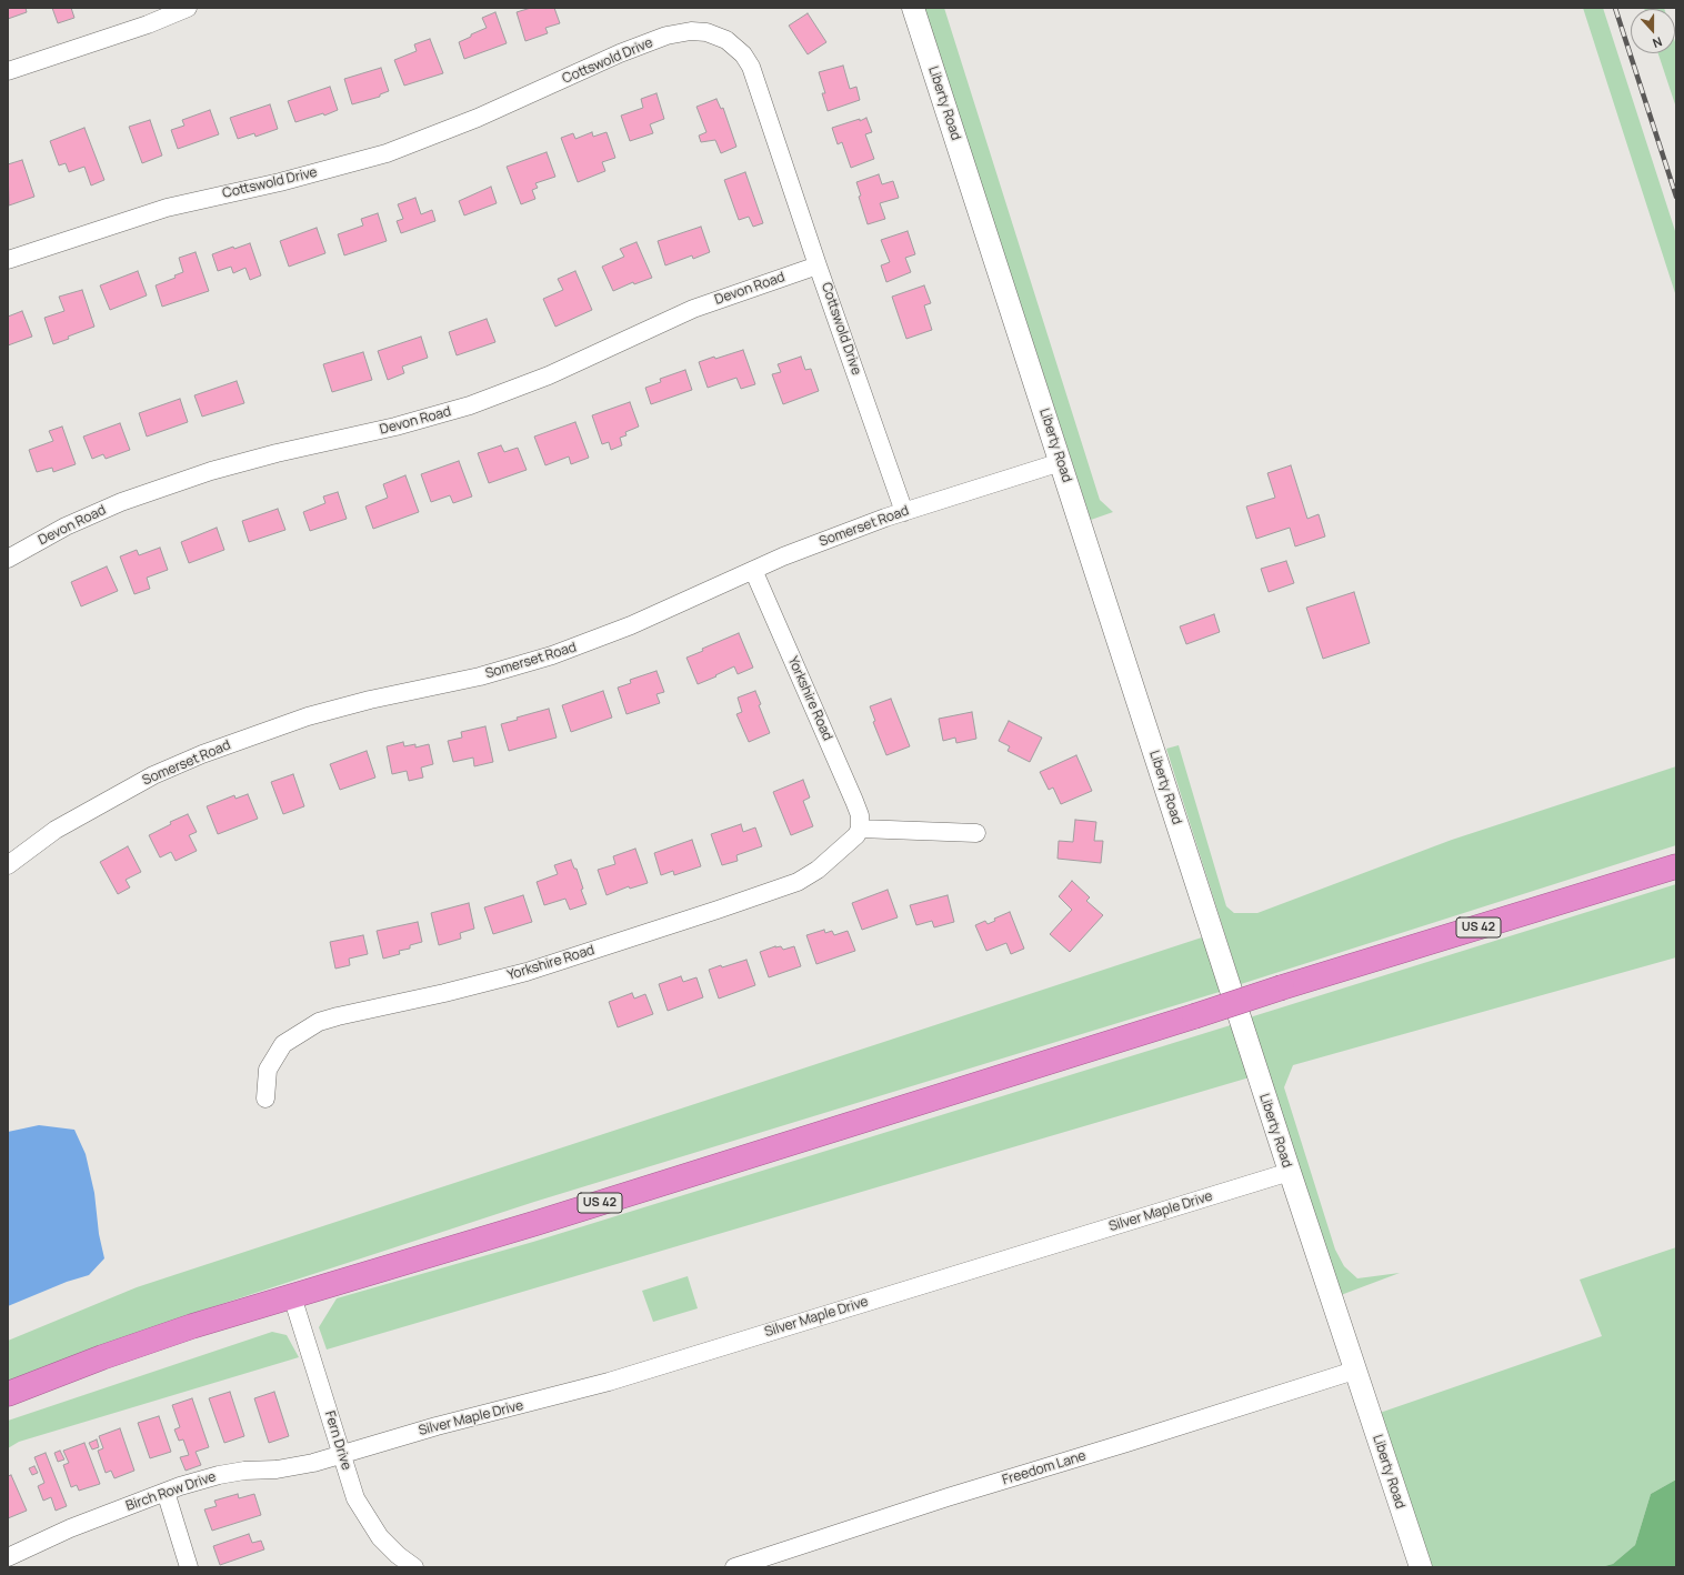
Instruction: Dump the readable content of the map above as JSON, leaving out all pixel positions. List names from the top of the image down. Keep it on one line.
{"streets":{"highway":["US 42"],"street":["Cottswold Drive","Liberty Road","Devon Road","Somerset Road","Yorkshire Road","Silver Maple Drive","Fern Drive","Freedom Lane","Birch Row Drive"]},"crossings":[["Cottswold Drive","Devon Road"],["Cottswold Drive","Somerset Road"],["Liberty Road","Somerset Road"],["Liberty Road","Silver Maple Drive"],["Liberty Road","Freedom Lane"],["Somerset Road","Yorkshire Road"],["US 42","Fern Drive"],["Silver Maple Drive","Fern Drive"],["Silver Maple Drive","Birch Row Drive"],["Fern Drive","Birch Row Drive"]],"north":"bottom"}
